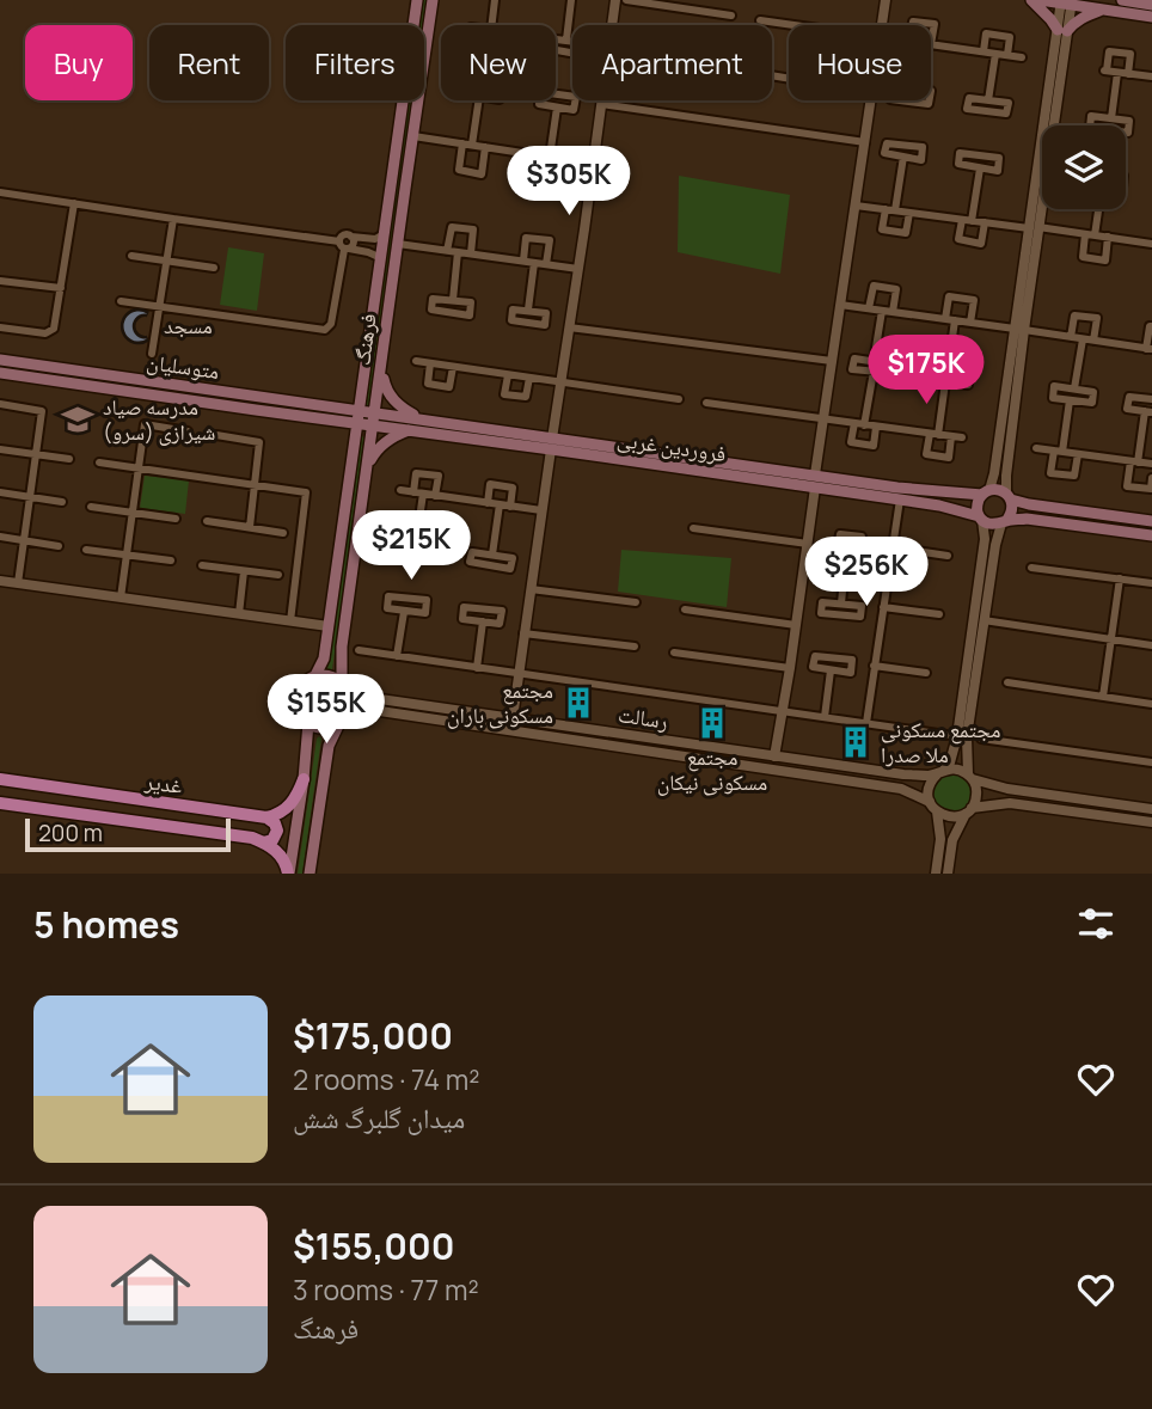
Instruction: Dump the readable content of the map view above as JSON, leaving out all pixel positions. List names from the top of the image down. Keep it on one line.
{"streets":{"main road":["فرهنگ","متوسلیان","فروردین غربی","غدیر"],"street":["رسالت"]},"crossings":[["فرهنگ","متوسلیان"],["فرهنگ","فروردین غربی"],["فرهنگ","رسالت"],["متوسلیان","فروردین غربی"]],"places":{"mosque":["مسجد"],"school or university":["مدرسه صیاد شیرازی (سرو)"],"building":["مجتمع مسکونی باران","مجتمع مسکونی نیکان","مجتمع مسکونی ملا صدرا"]},"scale_bar":"200 m","page":{"chip":["Buy","Rent","Filters","New","Apartment","House"],"price":["$305K","$175K","$215K","$256K","$155K"],"scale":"200 m","heading":"5 homes","list":[{"name":"$175,000","note":"2 rooms · 74 m² · میدان گلبرگ شش"},{"name":"$155,000","note":"3 rooms · 77 m² · فرهنگ"}]}}
